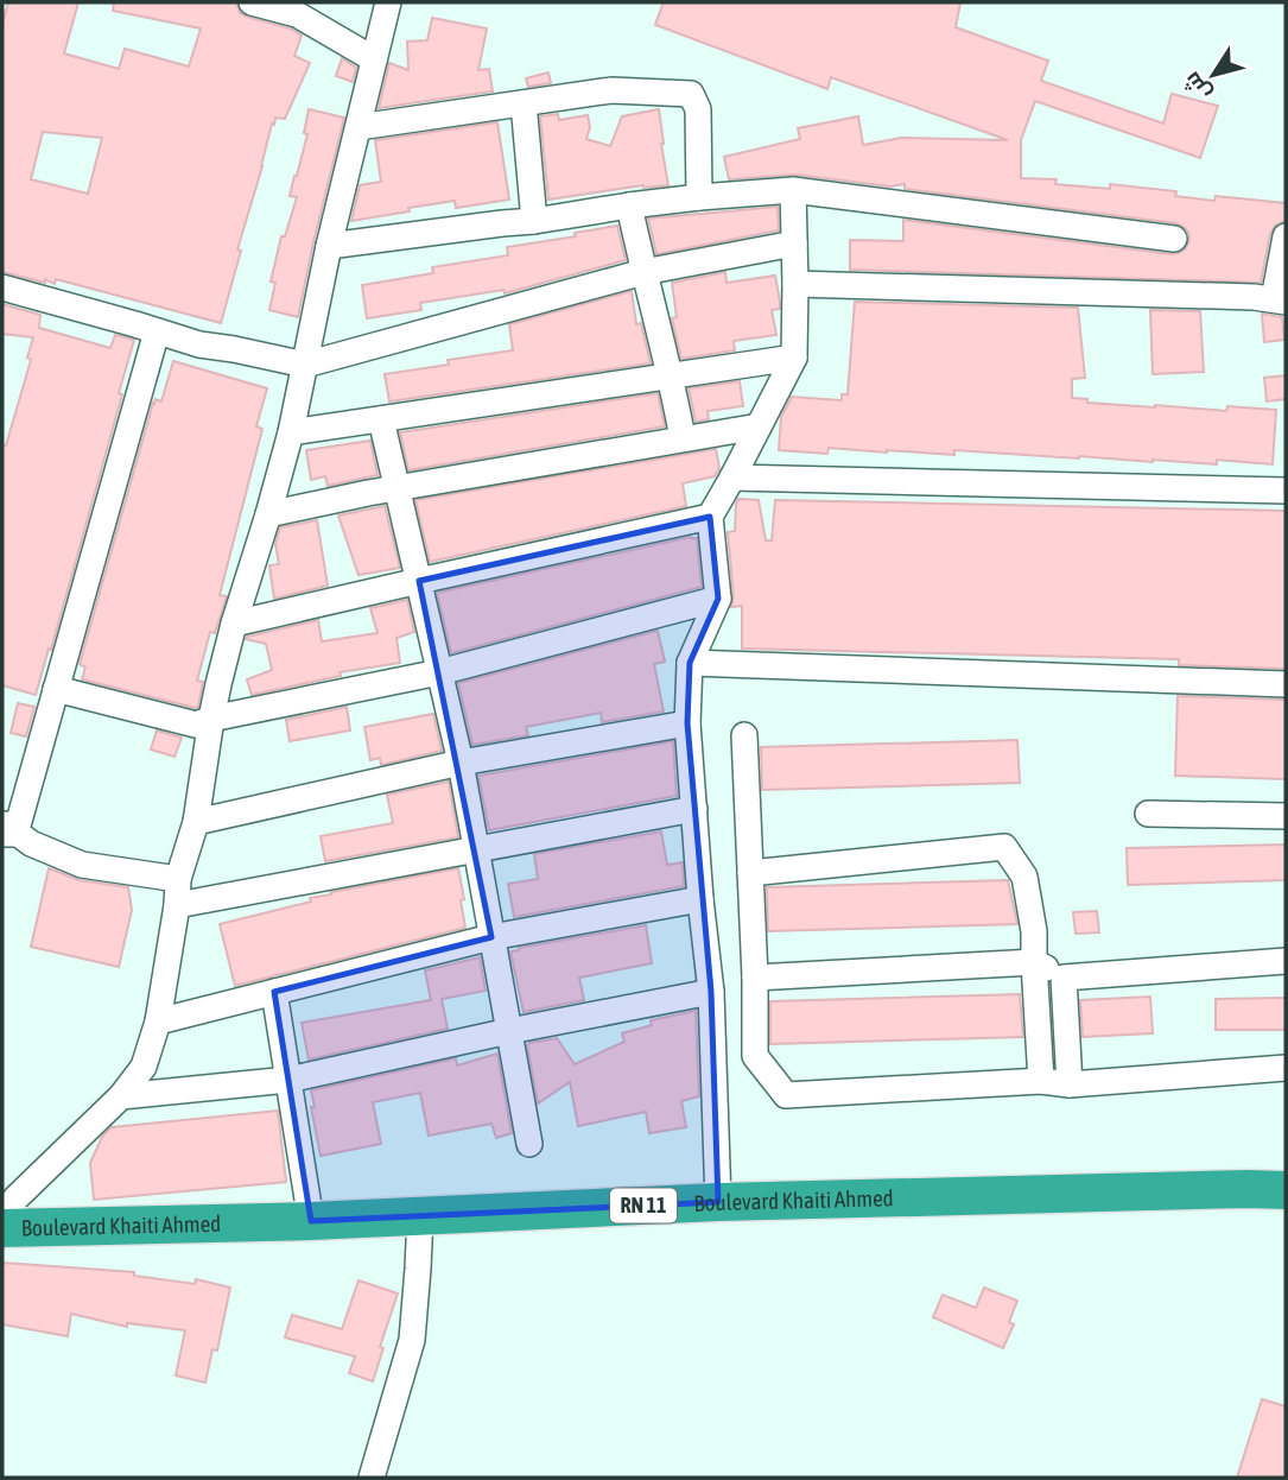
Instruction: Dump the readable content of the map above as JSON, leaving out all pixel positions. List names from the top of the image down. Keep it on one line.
{"streets":{"highway":["Boulevard Khaiti Ahmed","RN 11"]},"north":"bottom left"}
